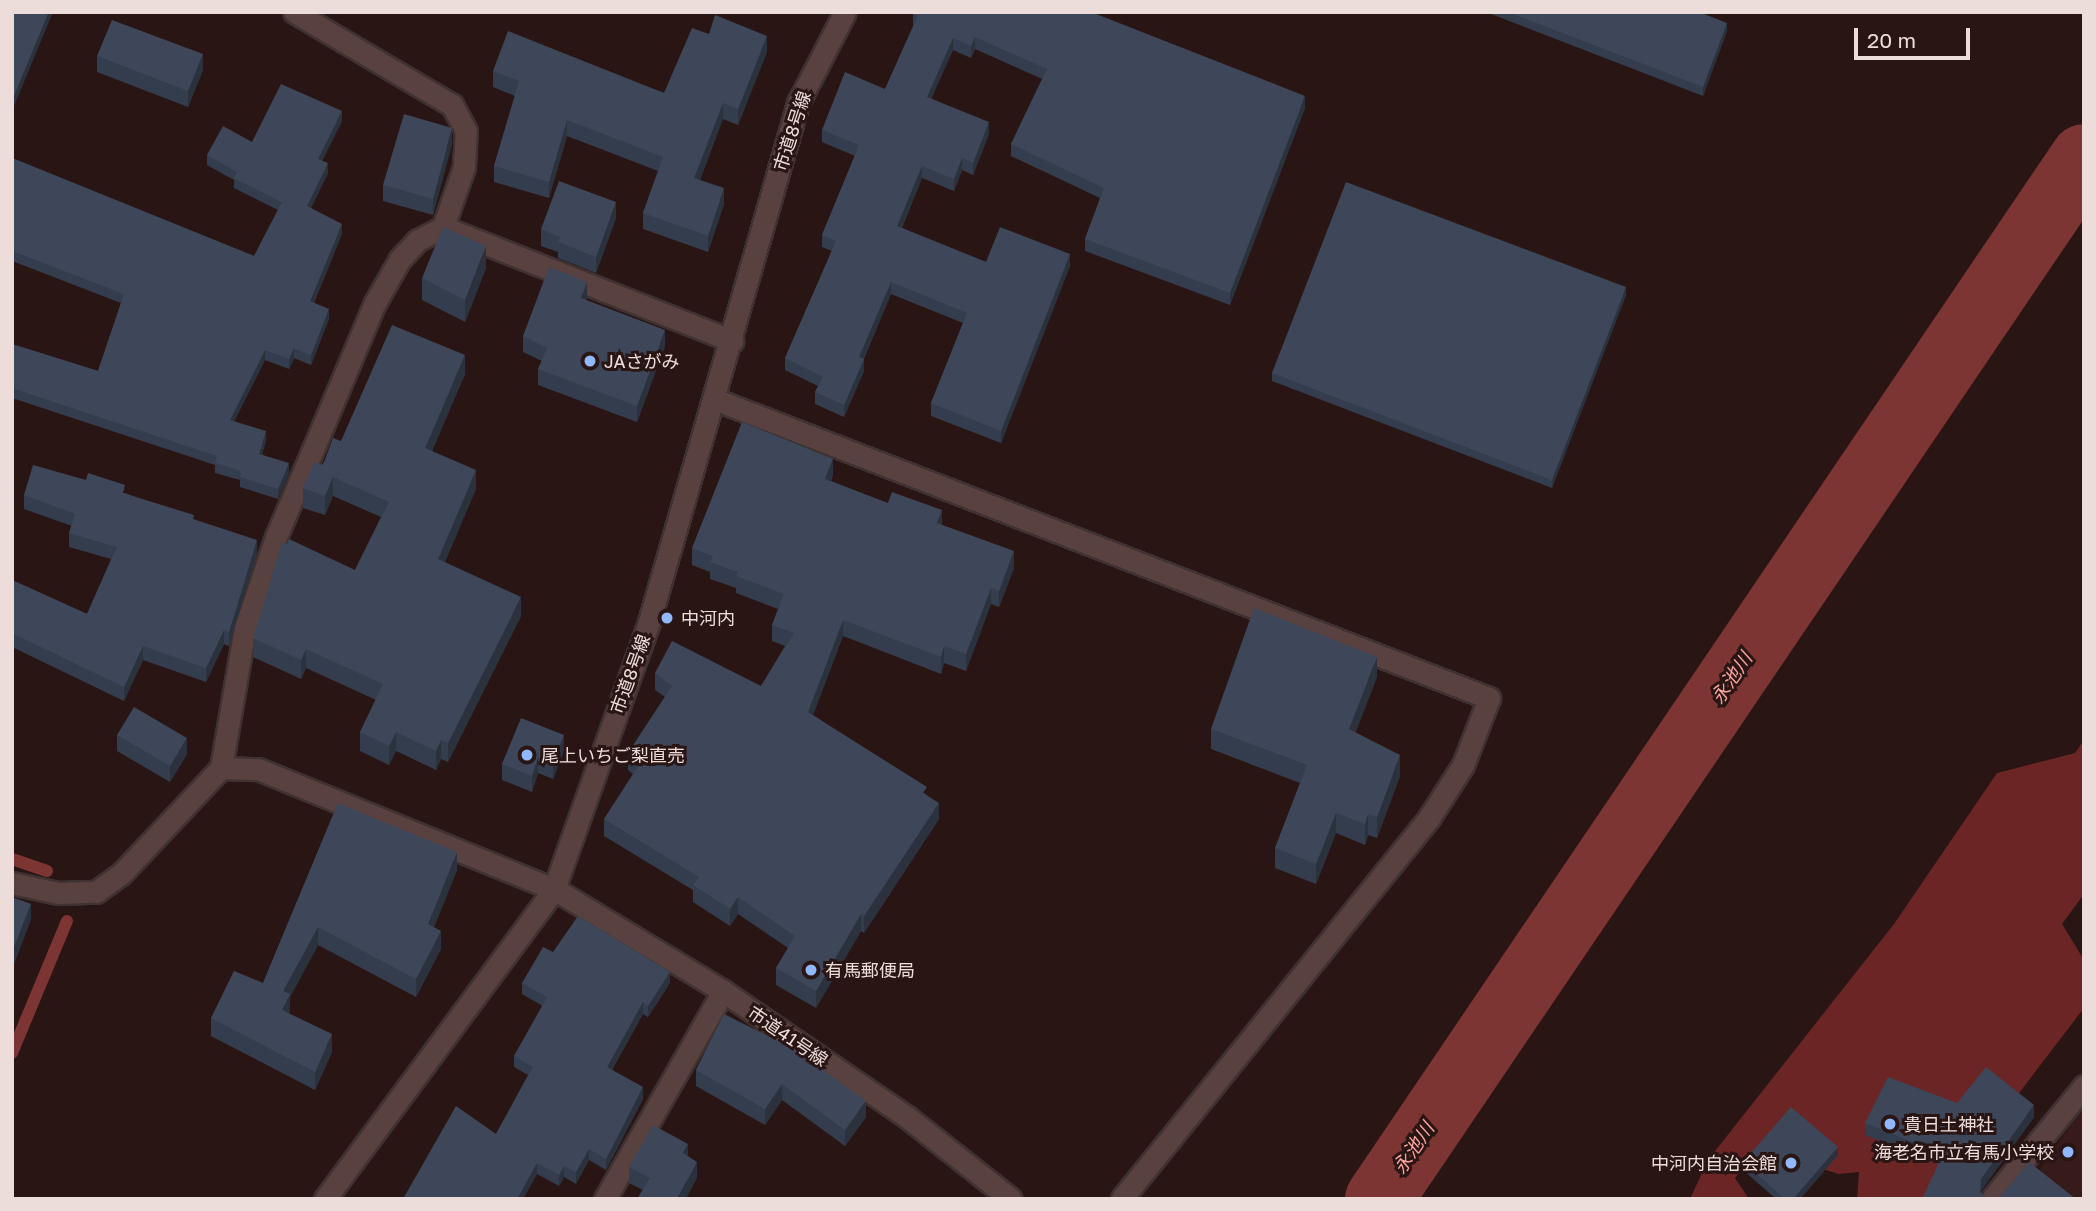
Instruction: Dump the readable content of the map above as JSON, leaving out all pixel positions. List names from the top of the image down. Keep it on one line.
{"streets":{"street":["市道8号線","市道41号線"]},"crossings":[["市道8号線","市道41号線"]],"water":["永池川"],"places":["JAさがみ","中河内","尾上いちご梨直売","有馬郵便局","貴日土神社","海老名市立有馬小学校","中河内自治会館"],"scale_bar":"20 m"}
